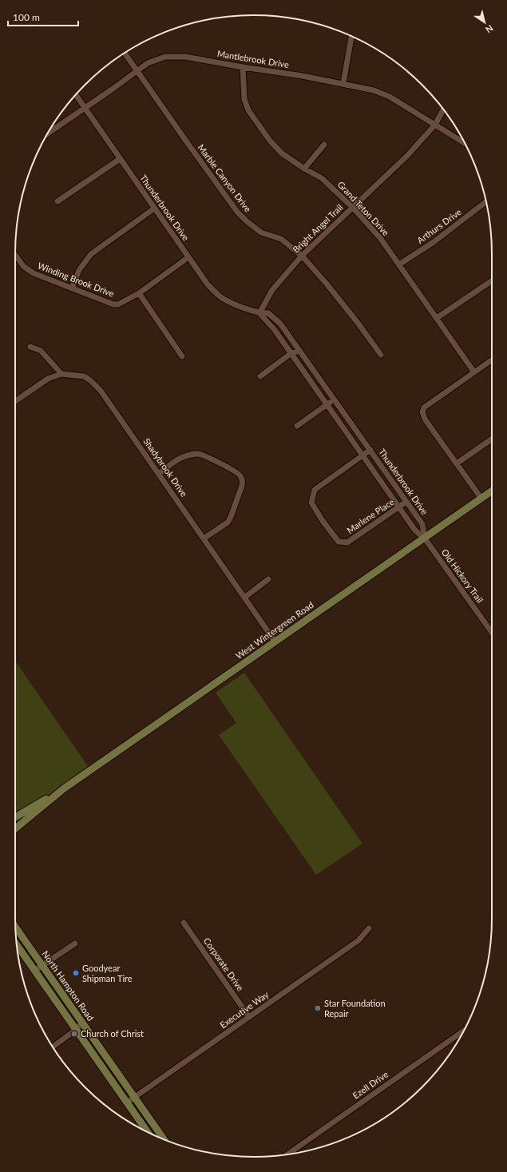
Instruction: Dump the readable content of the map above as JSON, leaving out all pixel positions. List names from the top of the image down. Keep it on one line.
{"streets":{"main road":["West Wintergreen Road","North Hampton Road"],"street":["Mantlebrook Drive","Marble Canyon Drive","Thunderbrook Drive","Grand Teton Drive","Arthurs Drive","Bright Angel Trail","Winding Brook Drive","Shadybrook Drive","Marlene Place","Old Hickory Trail","Corporate Drive","Executive Way","Ezell Drive"]},"crossings":[["Mantlebrook Drive","Marble Canyon Drive"],["Mantlebrook Drive","Thunderbrook Drive"],["Mantlebrook Drive","Grand Teton Drive"],["Mantlebrook Drive","Bright Angel Trail"],["Marble Canyon Drive","Bright Angel Trail"],["Thunderbrook Drive","Bright Angel Trail"],["Thunderbrook Drive","Winding Brook Drive"],["Thunderbrook Drive","Marlene Place"],["Thunderbrook Drive","Old Hickory Trail"],["Thunderbrook Drive","West Wintergreen Road"],["Grand Teton Drive","Arthurs Drive"],["Grand Teton Drive","Bright Angel Trail"],["Shadybrook Drive","West Wintergreen Road"],["Old Hickory Trail","West Wintergreen Road"],["Corporate Drive","Executive Way"],["North Hampton Road","Executive Way"]],"places":["Goodyear Shipman Tire","Star Foundation Repair","Church of Christ"],"scale_bar":"100 m","north":"bottom right"}
